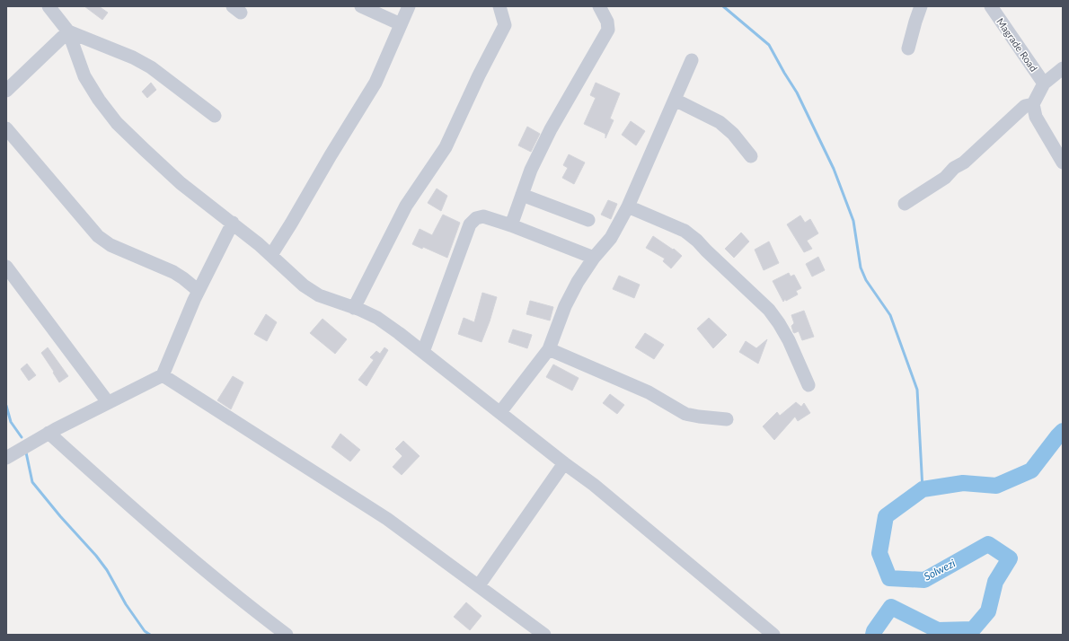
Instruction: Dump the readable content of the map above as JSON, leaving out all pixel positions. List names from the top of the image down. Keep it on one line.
{"streets":{"street":["Magrade Road"]},"water":["Solwezi"]}
